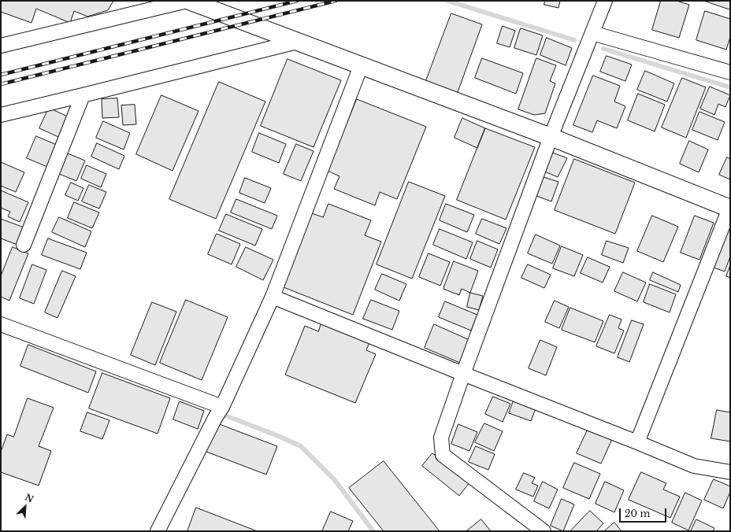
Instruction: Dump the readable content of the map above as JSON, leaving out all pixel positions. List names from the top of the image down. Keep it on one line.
{"scale_bar":"20 m","north":"top right"}
